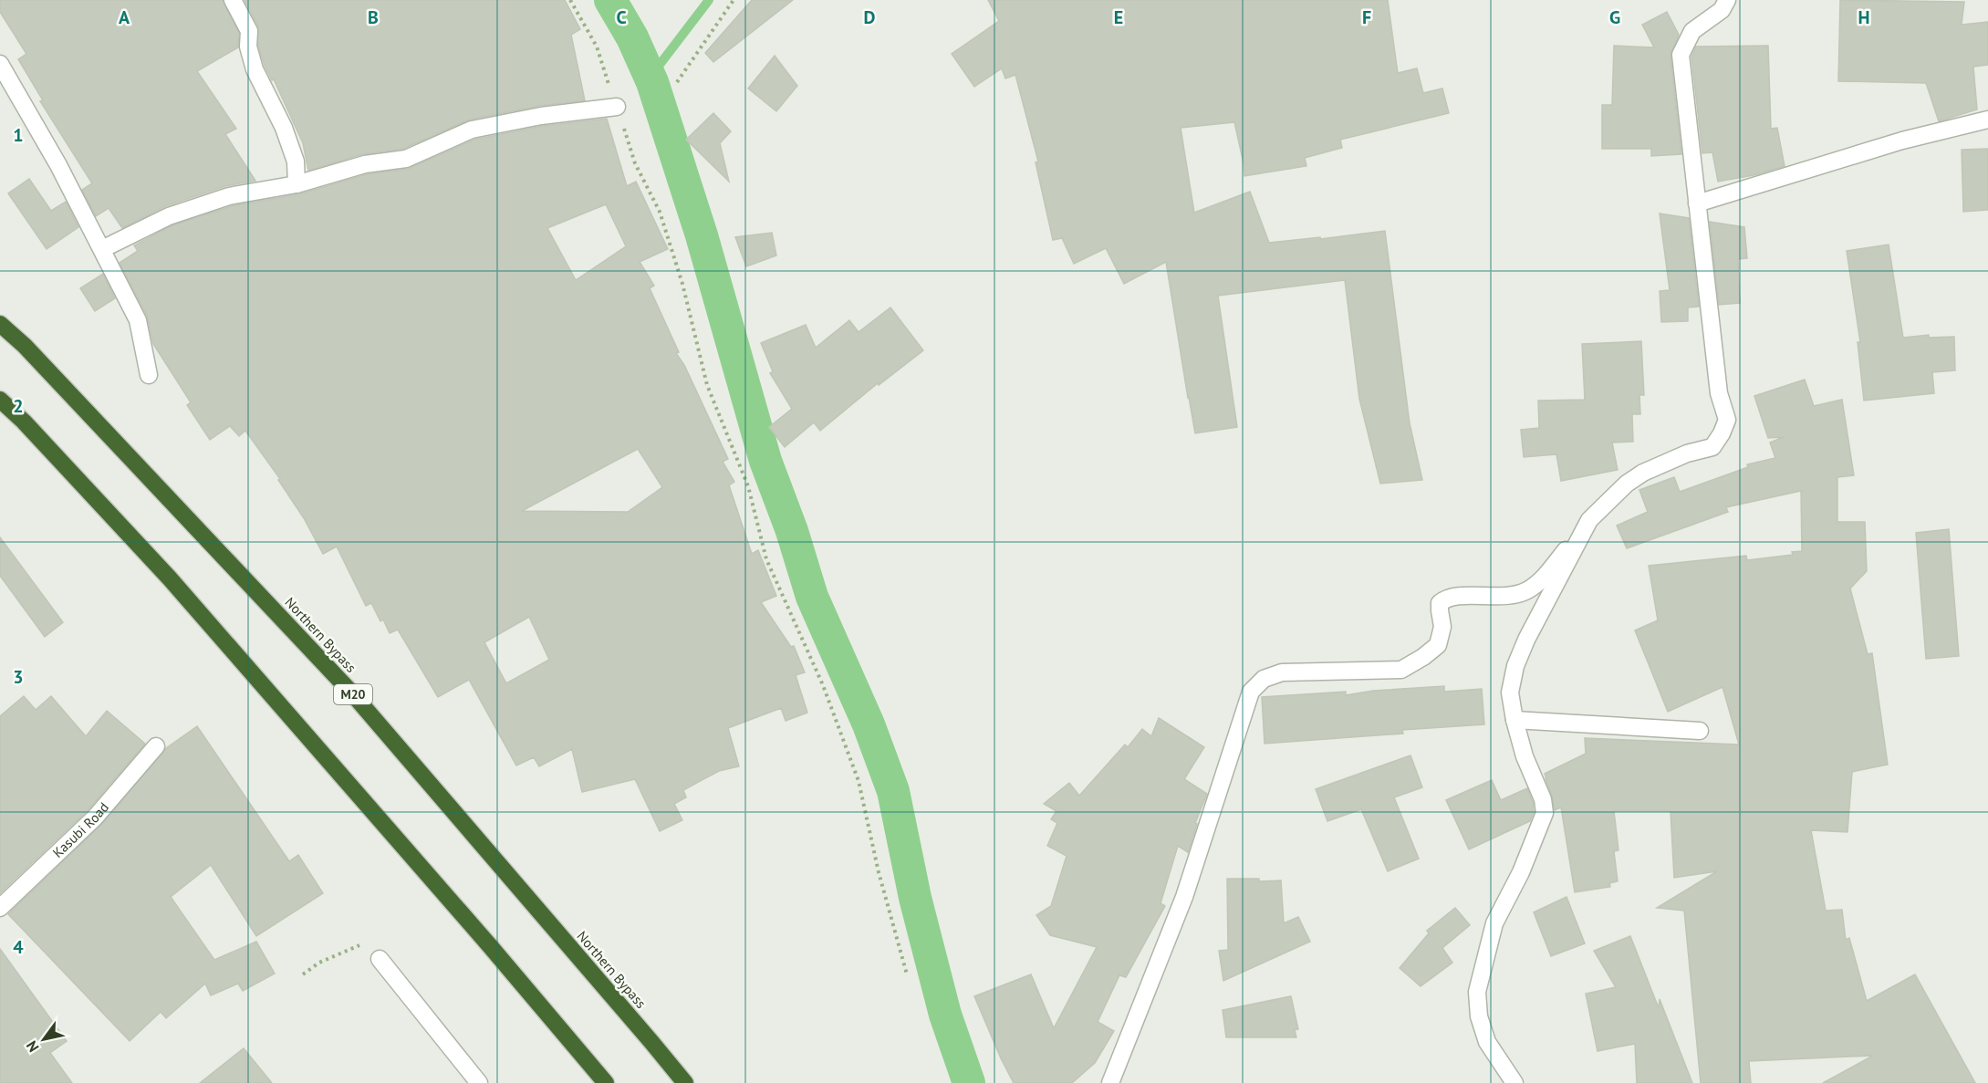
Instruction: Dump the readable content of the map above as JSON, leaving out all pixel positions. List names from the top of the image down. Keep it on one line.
{"streets":{"highway":["Northern Bypass","M20"],"street":["Kasubi Road"]},"north":"bottom left","grid":{"columns":["A","B","C","D","E","F","G","H"],"rows":["1","2","3","4"]}}
